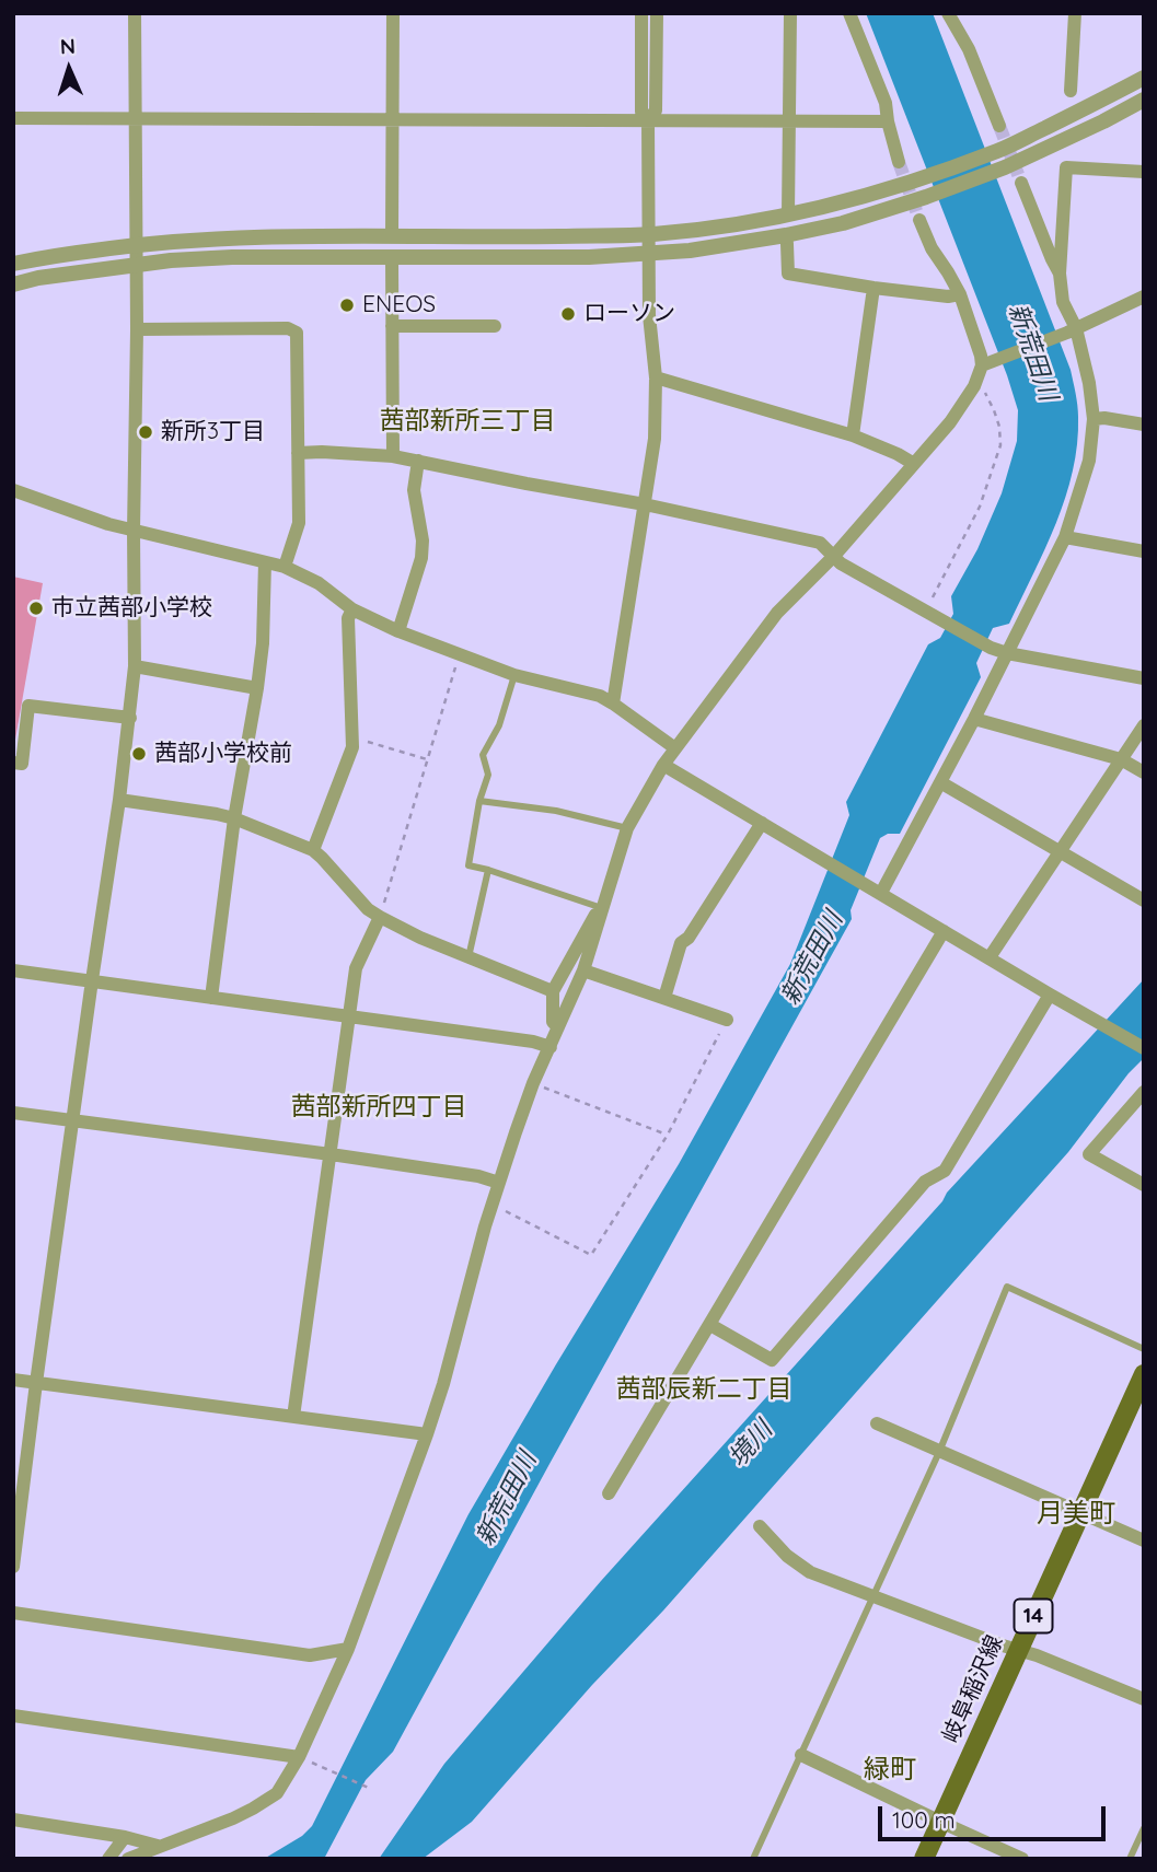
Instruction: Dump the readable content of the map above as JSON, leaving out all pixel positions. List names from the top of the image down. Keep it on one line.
{"streets":{"main road":["14","岐阜稲沢線"]},"districts":["茜部新所三丁目","茜部新所四丁目","茜部辰新二丁目","月美町","緑町"],"water":["新荒田川","境川"],"places":["ENEOS","ローソン","新所3丁目","市立茜部小学校","茜部小学校前"],"scale_bar":"100 m","north":"top"}
